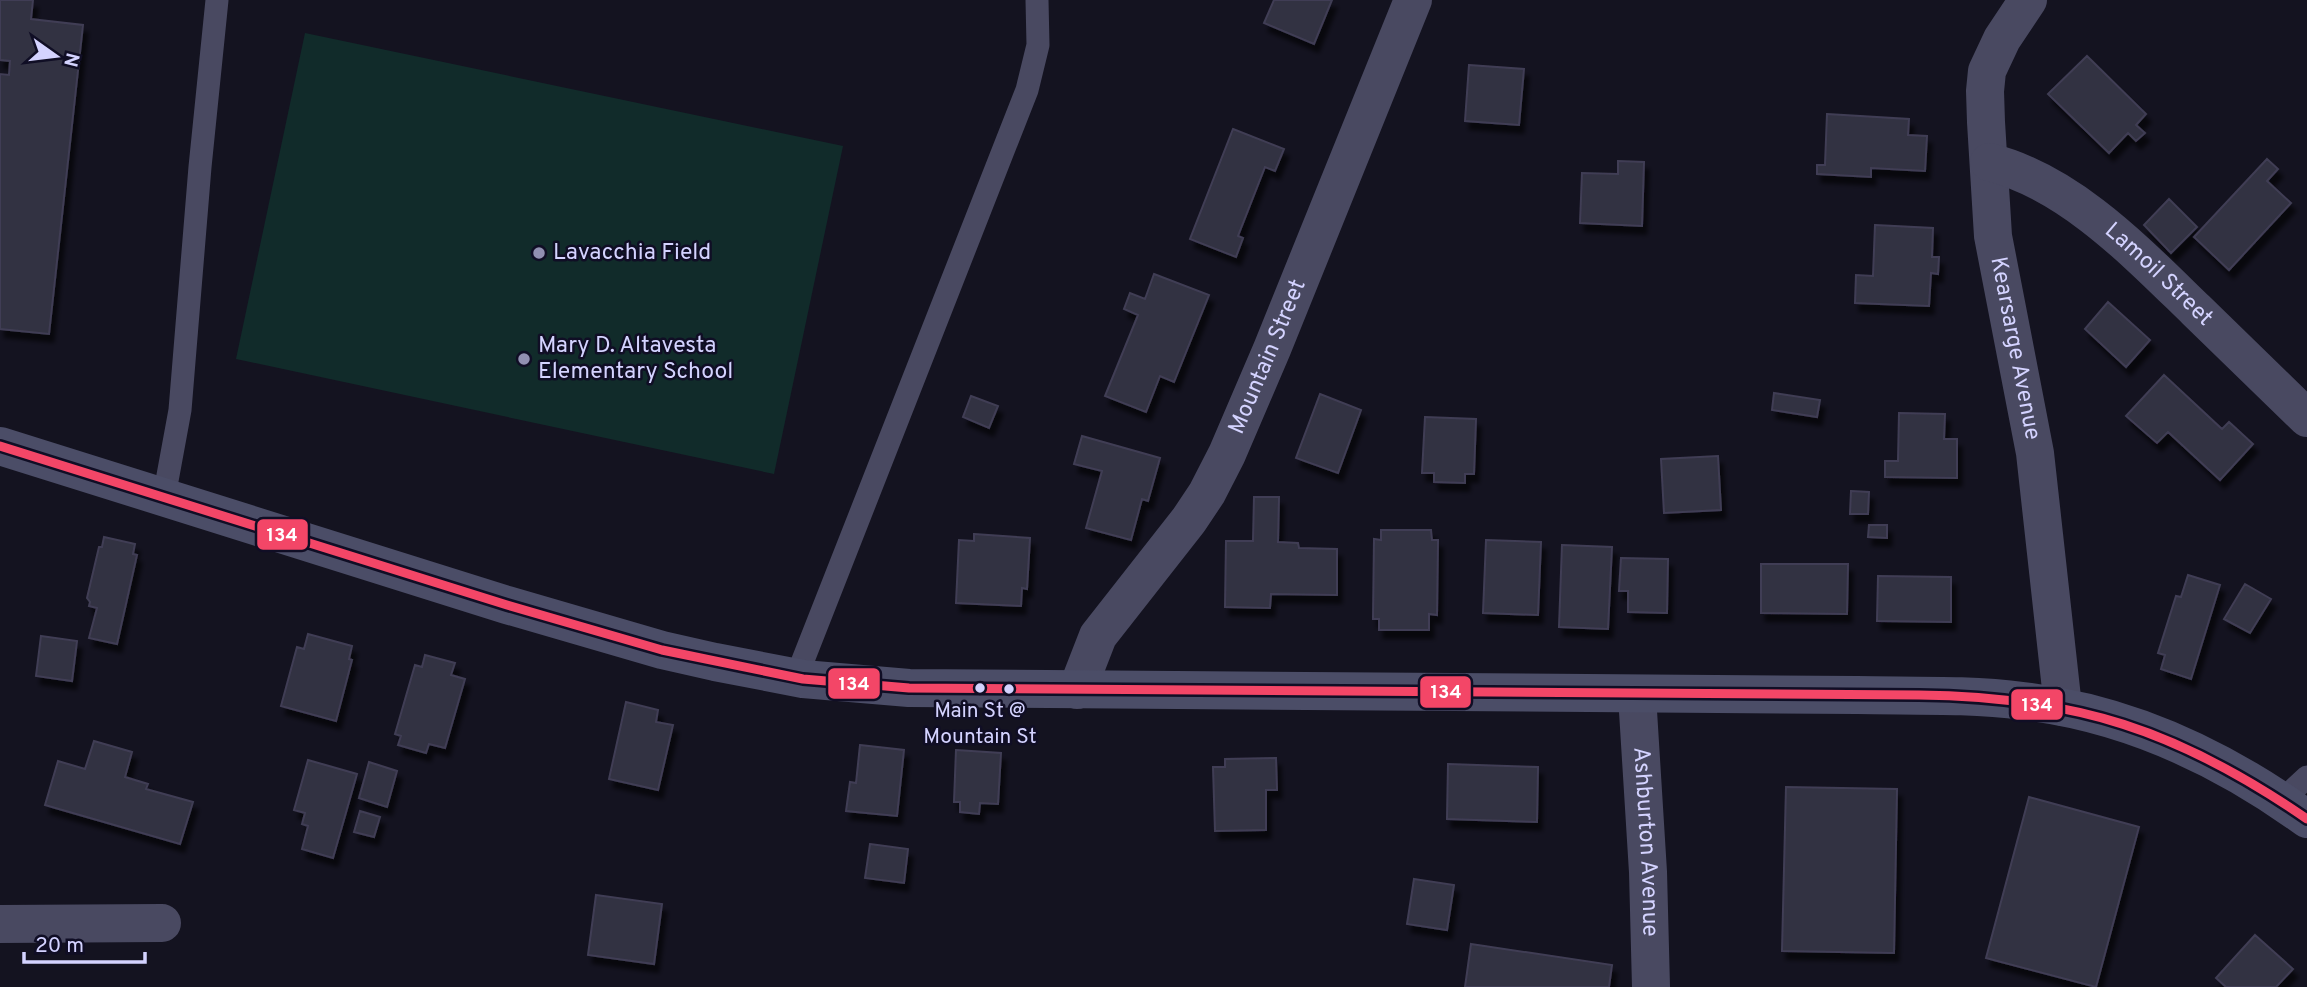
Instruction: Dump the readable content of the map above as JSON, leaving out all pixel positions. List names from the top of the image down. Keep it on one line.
{"streets":{"street":["Lamoil Street","Kearsarge Avenue","Mountain Street","Ashburton Avenue"]},"crossings":[["Lamoil Street","Kearsarge Avenue"]],"places":["Lavacchia Field","Mary D. Altavesta Elementary School","Main St @ Mountain St"],"lines":["transit line 134"],"scale_bar":"20 m","north":"right"}
